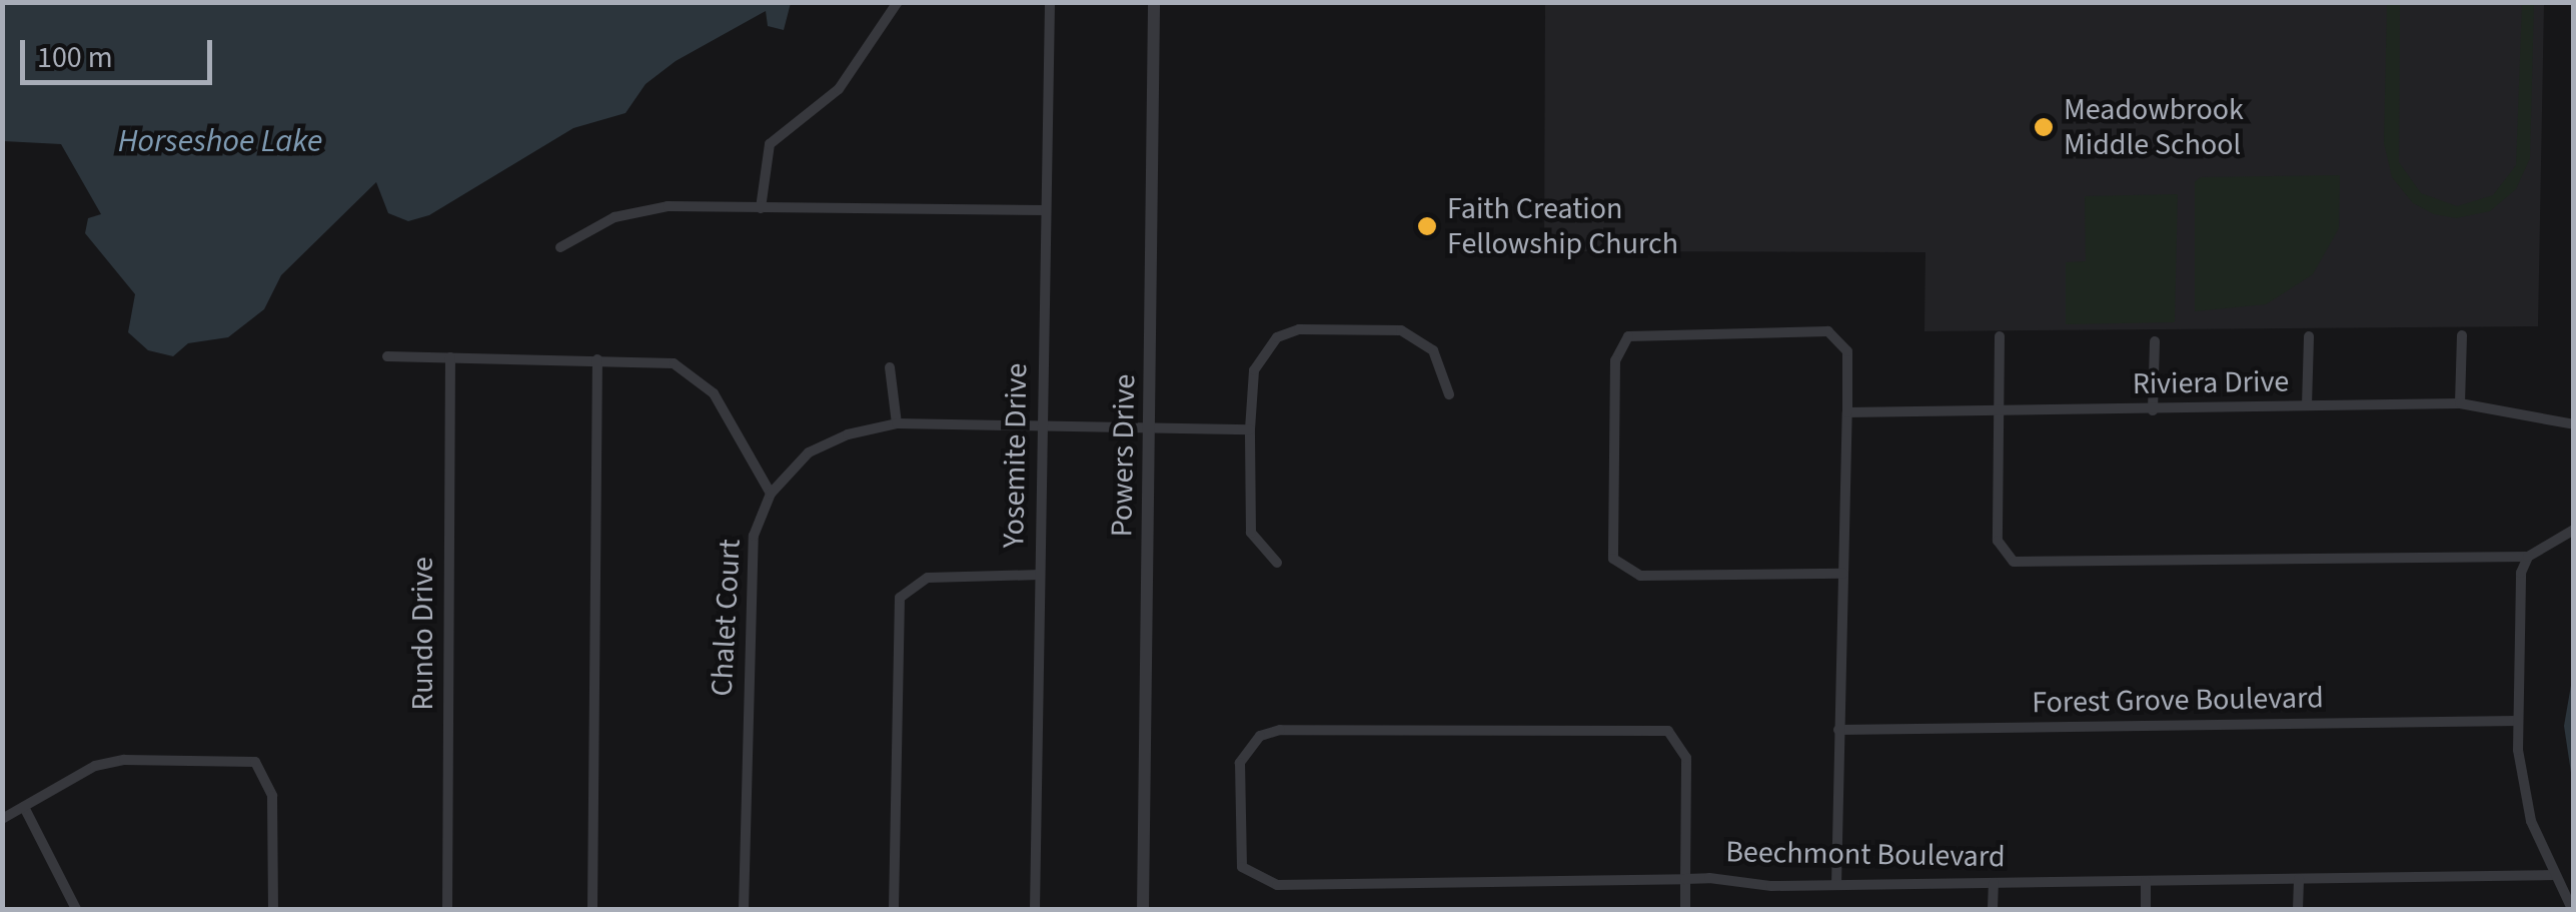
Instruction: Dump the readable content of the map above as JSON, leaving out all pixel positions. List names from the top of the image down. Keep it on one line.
{"streets":{"street":["Riviera Drive","Yosemite Drive","Powers Drive","Chalet Court","Rundo Drive","Forest Grove Boulevard","Beechmont Boulevard"]},"crossings":[["Yosemite Drive","Chalet Court"],["Powers Drive","Chalet Court"]],"water":["Horseshoe Lake"],"places":["Meadowbrook Middle School","Faith Creation Fellowship Church"],"scale_bar":"100 m"}
